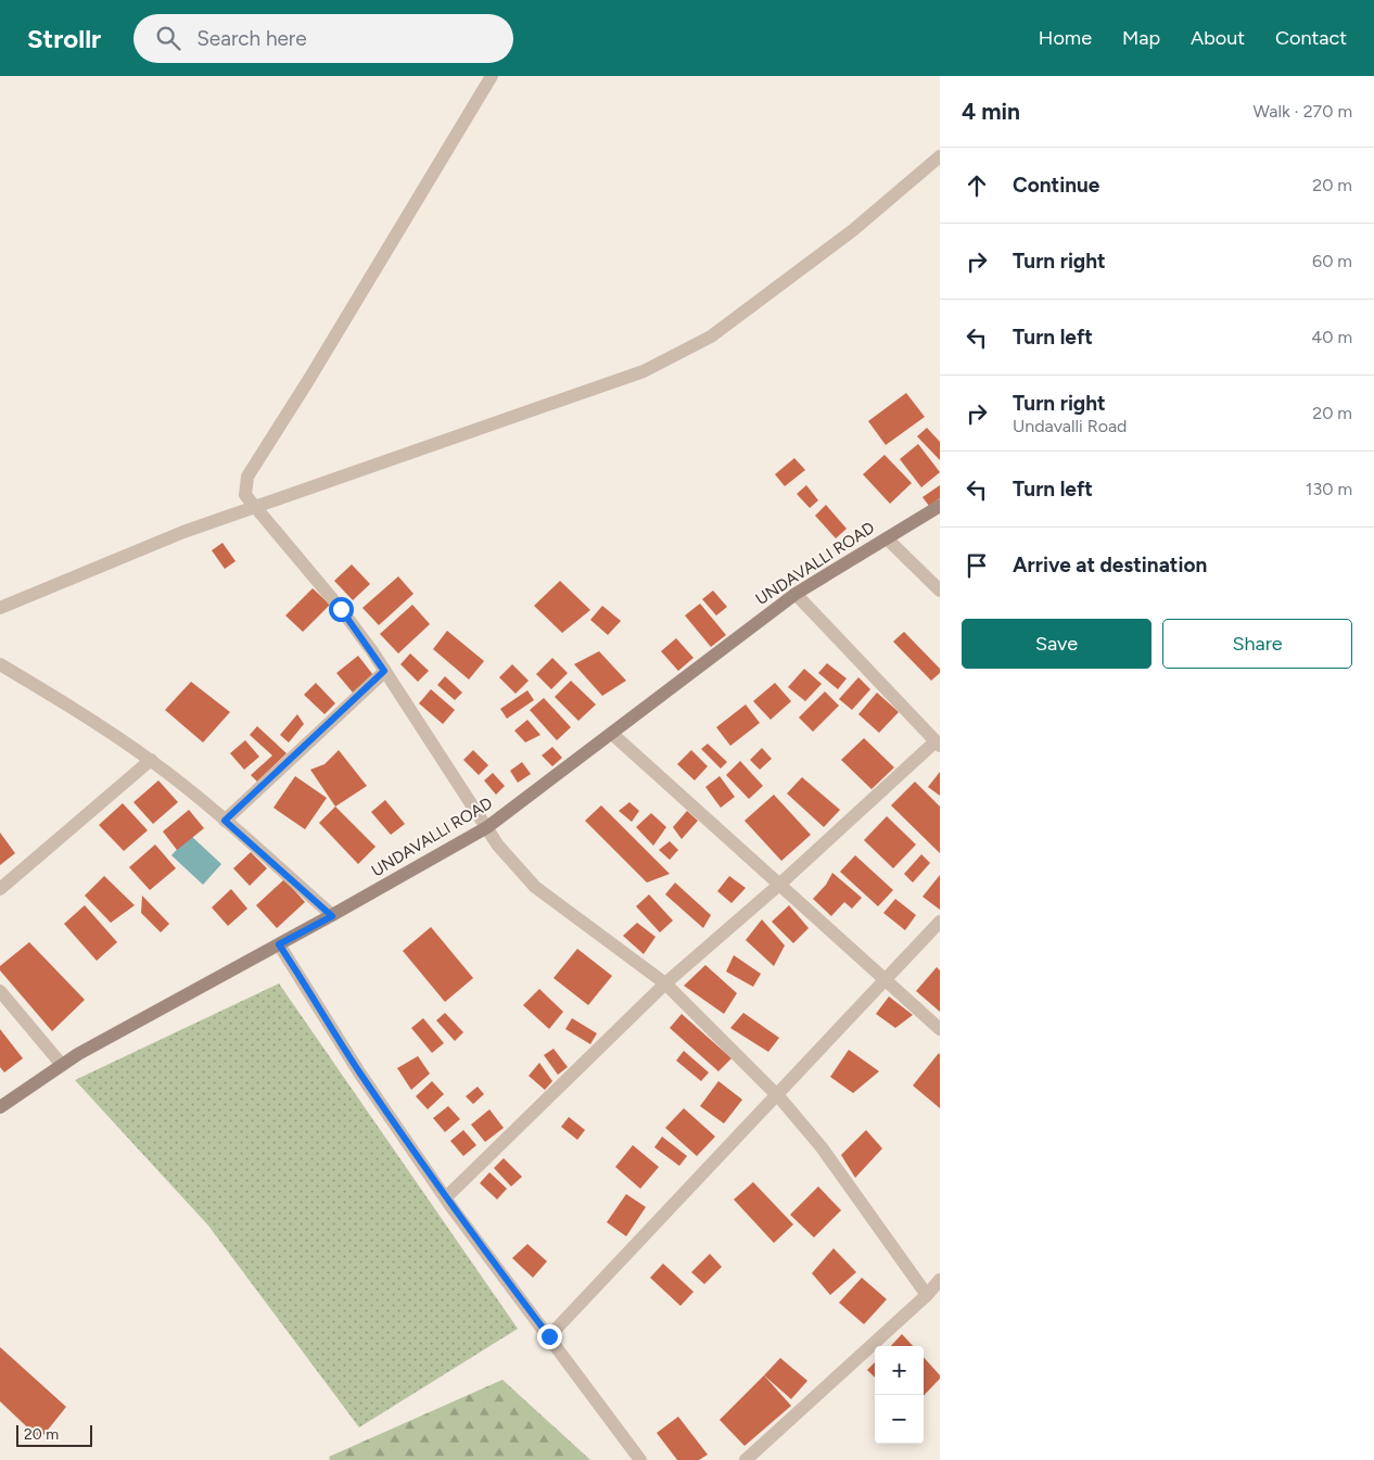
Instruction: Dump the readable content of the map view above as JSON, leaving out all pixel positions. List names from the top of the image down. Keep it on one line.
{"streets":{"main road":["UNDAVALLI ROAD"]},"scale_bar":"20 m","page":{"header":"Strollr","search":"Search here","nav":["Home","Map","About","Contact"],"heading":["4 min","Walk · 270 m"],"list":[["Continue","20 m"],["Turn right","60 m"],["Turn left","40 m"],["Turn right","Undavalli Road","20 m"],["Turn left","130 m"],"Arrive at destination"],"buttons":["Save","Share"],"map_buttons":["+","−"],"scale":"20 m"}}
